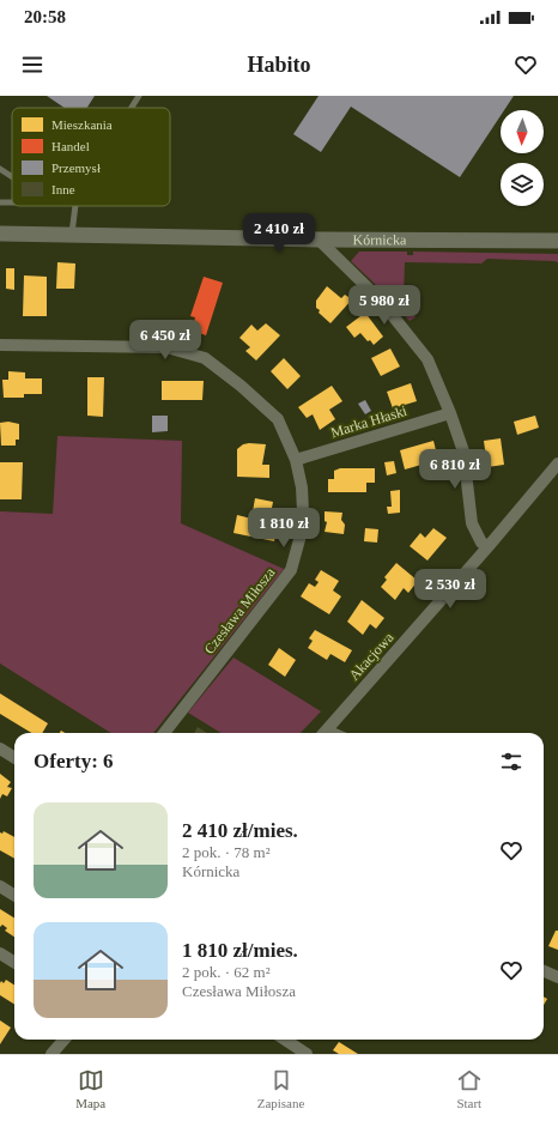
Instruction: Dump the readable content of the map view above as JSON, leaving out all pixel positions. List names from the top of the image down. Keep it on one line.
{"streets":{"street":["Kórnicka","Marka Hłaski","Czesława Miłosza","Akacjowa"]},"crossings":[["Marka Hłaski","Czesława Miłosza"]],"legend":["Mieszkania","Handel","Przemysł","Inne"],"north":"bottom","page":{"status":"20:58","header":"Habito","price":["2 410 zł","5 980 zł","6 450 zł","6 810 zł","1 810 zł","2 530 zł"],"heading":"Oferty: 6","list":[{"name":"2 410 zł/mies.","note":"2 pok. · 78 m² · Kórnicka"},{"name":"1 810 zł/mies.","note":"2 pok. · 62 m² · Czesława Miłosza"}],"tabs":["Mapa","Zapisane","Start"]}}
